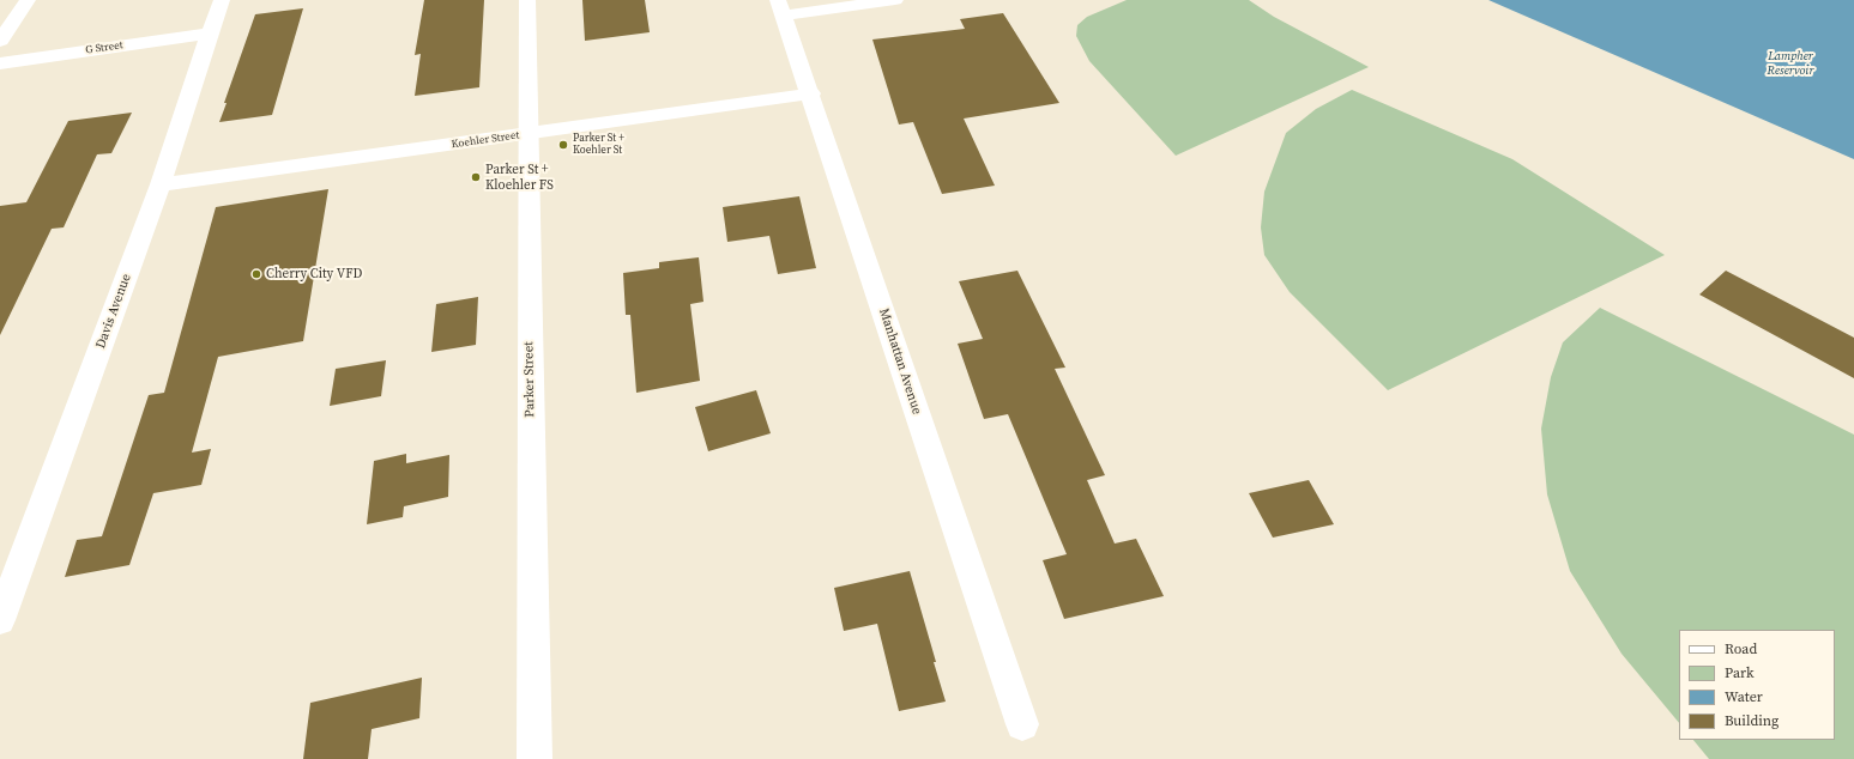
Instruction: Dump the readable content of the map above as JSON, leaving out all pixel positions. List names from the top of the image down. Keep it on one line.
{"streets":{"street":["G Street","Koehler Street","Davis Avenue","Manhattan Avenue","Parker Street"]},"crossings":[["G Street","Davis Avenue"],["Koehler Street","Davis Avenue"],["Koehler Street","Manhattan Avenue"],["Koehler Street","Parker Street"]],"water":["Lampher Reservoir"],"places":["Parker St + Koehler St","Parker St + Kloehler FS","Cherry City VFD"],"legend":["Road","Park","Water","Building"]}
